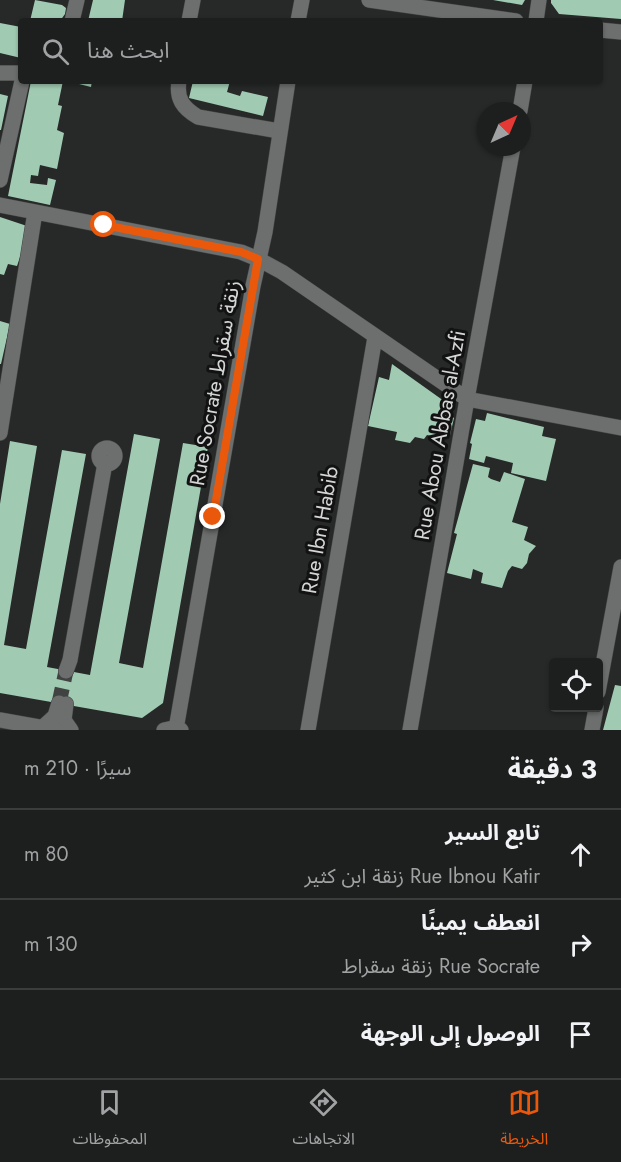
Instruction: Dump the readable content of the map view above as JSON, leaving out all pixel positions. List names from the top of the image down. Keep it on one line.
{"streets":{"street":["Rue Socrate زنقة سقراط","Rue Abou Abbas al-Azfi","Rue Ibn Habib"]},"north":"top right","page":{"search":"ابحث هنا","heading":["3 دقيقة","سيرًا · 210 m"],"list":[["تابع السير","Rue Ibnou Katir زنقة ابن كثير","80 m"],["انعطف يمينًا","Rue Socrate زنقة سقراط","130 m"],"الوصول إلى الوجهة"],"nav":["الخريطة","الاتجاهات","المحفوظات"]}}
